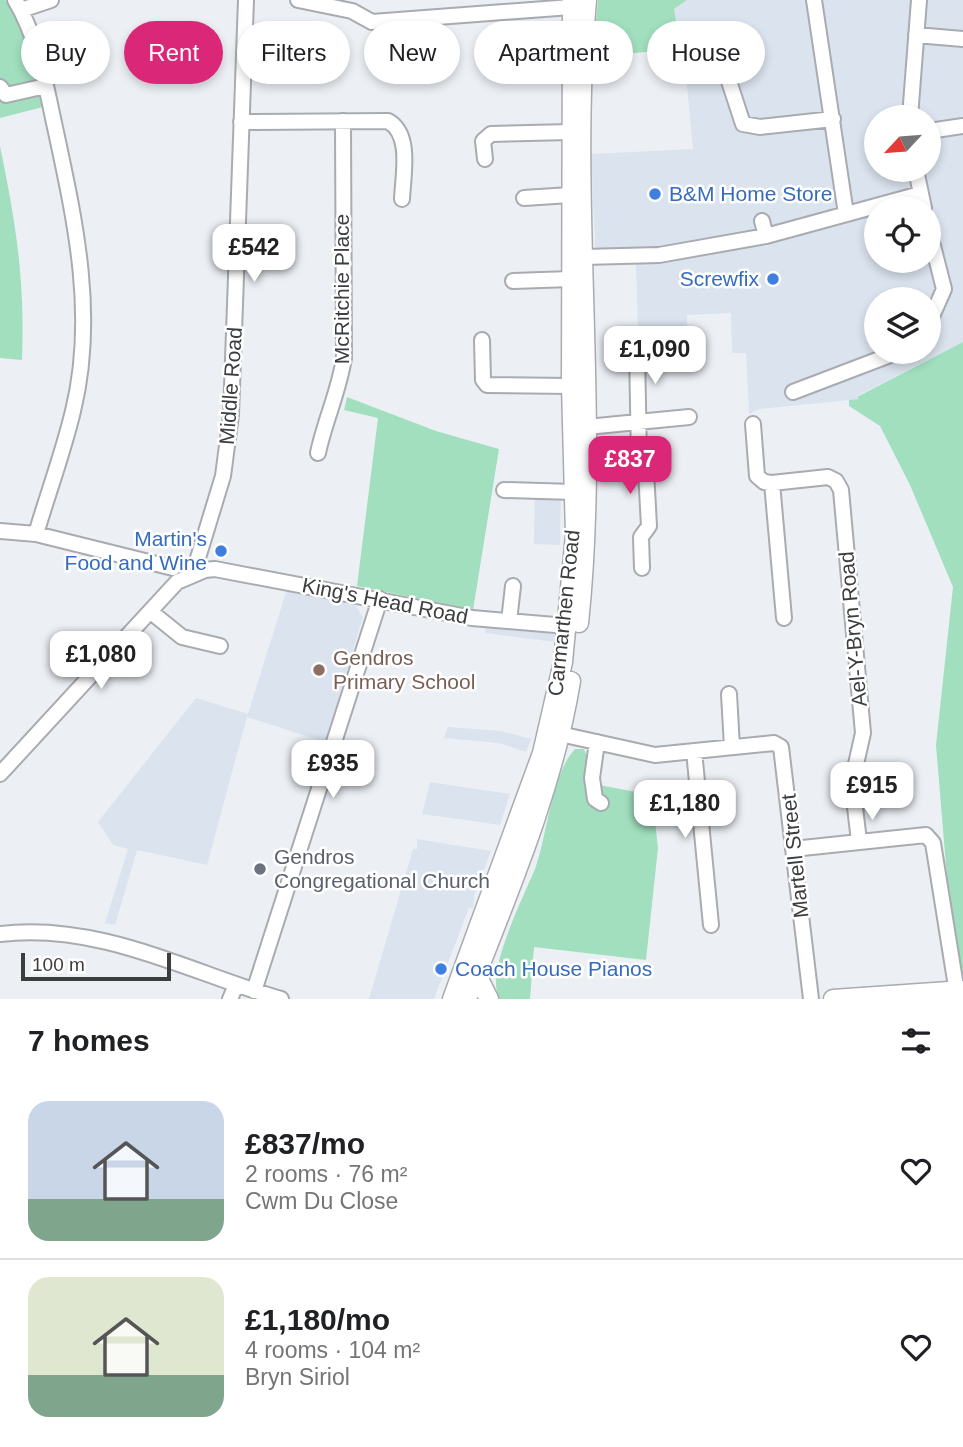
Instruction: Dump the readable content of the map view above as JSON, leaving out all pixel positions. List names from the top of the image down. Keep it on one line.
{"streets":{"main road":["Carmarthen Road"],"street":["McRitchie Place","Middle Road","King's Head Road","Ael-Y-Bryn Road","Martell Street"]},"crossings":[["Middle Road","King's Head Road"],["King's Head Road","Carmarthen Road"],["Carmarthen Road","Martell Street"]],"places":["B&M Home Store","Screwfix","Martin's Food and Wine","Gendros Primary School","Gendros Congregational Church","Coach House Pianos"],"scale_bar":"100 m","north":"bottom left","page":{"chip":["Buy","Rent","Filters","New","Apartment","House"],"price":["£542","£1,090","£837","£1,080","£935","£915","£1,180"],"scale":"100 m","heading":"7 homes","list":[{"name":"£837/mo","note":"2 rooms · 76 m² · Cwm Du Close"},{"name":"£1,180/mo","note":"4 rooms · 104 m² · Bryn Siriol"}]}}
